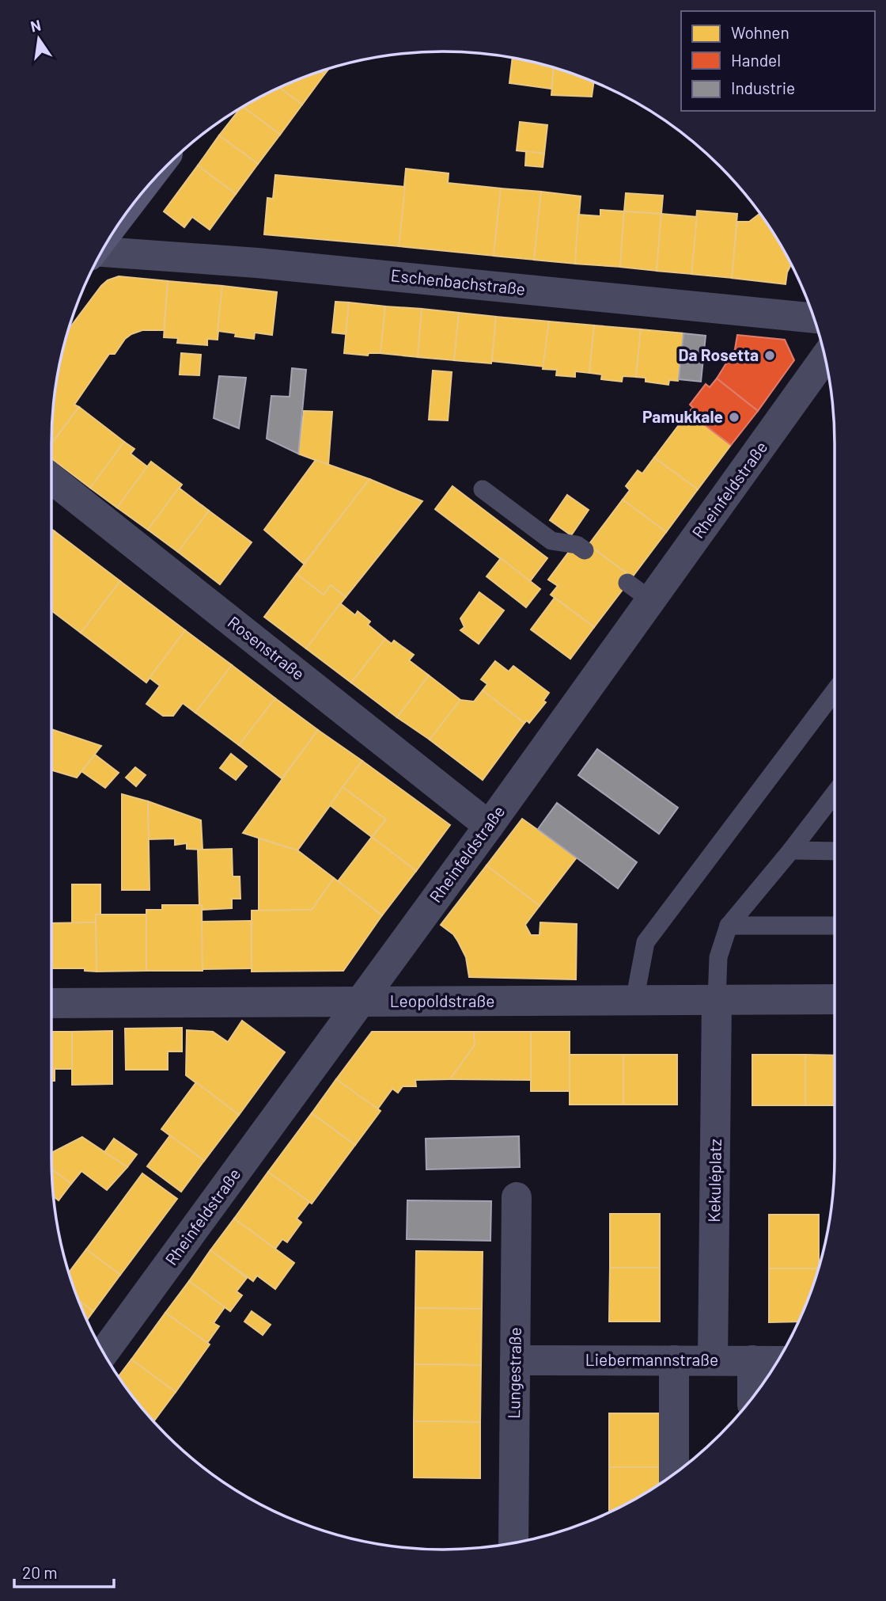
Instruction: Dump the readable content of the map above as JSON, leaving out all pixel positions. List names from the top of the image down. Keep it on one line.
{"streets":{"street":["Eschenbachstraße","Rheinfeldstraße","Rosenstraße","Leopoldstraße","Kekuléplatz","Liebermannstraße","Lungestraße"]},"crossings":[["Rheinfeldstraße","Rosenstraße"],["Rheinfeldstraße","Leopoldstraße"],["Leopoldstraße","Kekuléplatz"],["Kekuléplatz","Liebermannstraße"],["Liebermannstraße","Lungestraße"]],"places":["Da Rosetta","Pamukkale"],"legend":["Wohnen","Handel","Industrie"],"scale_bar":"20 m","north":"top"}
